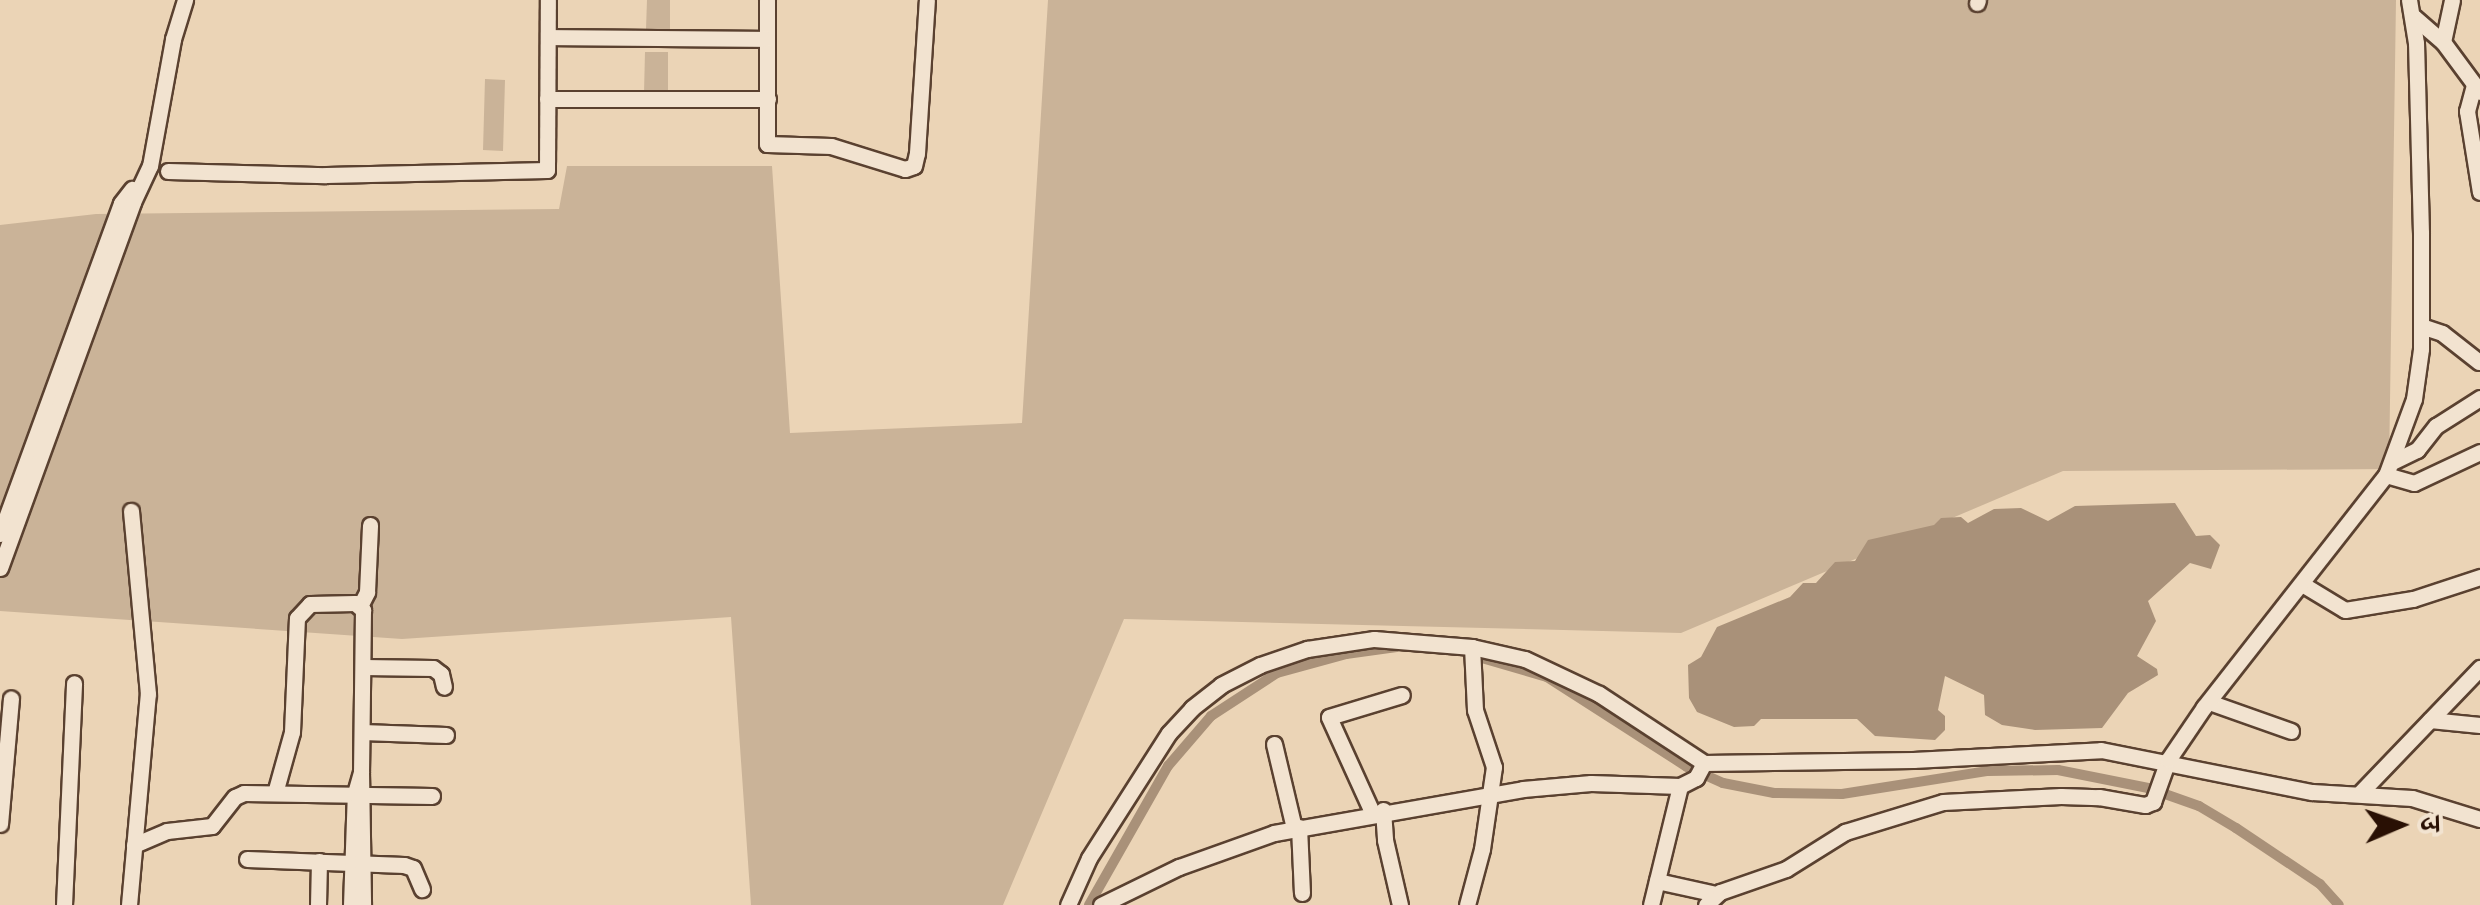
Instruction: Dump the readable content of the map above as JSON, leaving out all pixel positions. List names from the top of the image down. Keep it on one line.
{"north":"right"}
